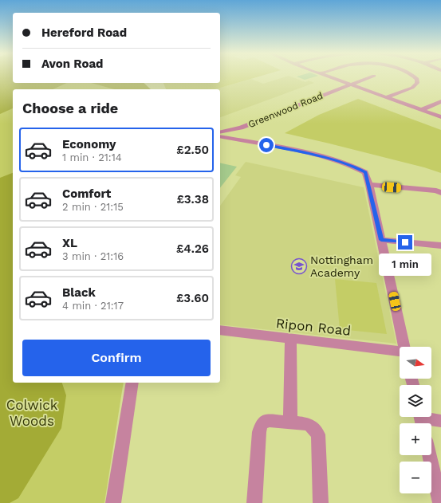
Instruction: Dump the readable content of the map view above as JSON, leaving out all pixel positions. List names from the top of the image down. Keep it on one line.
{"streets":{"street":["Greenwood Road","Ripon Road"]},"parks":["Colwick Woods"],"places":{"school or university":["Nottingham Academy"]},"north":"right","page":{"banner":["Hereford Road","Avon Road"],"heading":"Choose a ride","list":[{"name":"Economy","note":"1 min · 21:14","value":"£2.50"},{"name":"Comfort","note":"2 min · 21:15","value":"£3.38"},{"name":"XL","note":"3 min · 21:16","value":"£4.26"},{"name":"Black","note":"4 min · 21:17","value":"£3.60"}],"bubble":"1 min","buttons":"Confirm","map_buttons":["+","−"]}}
